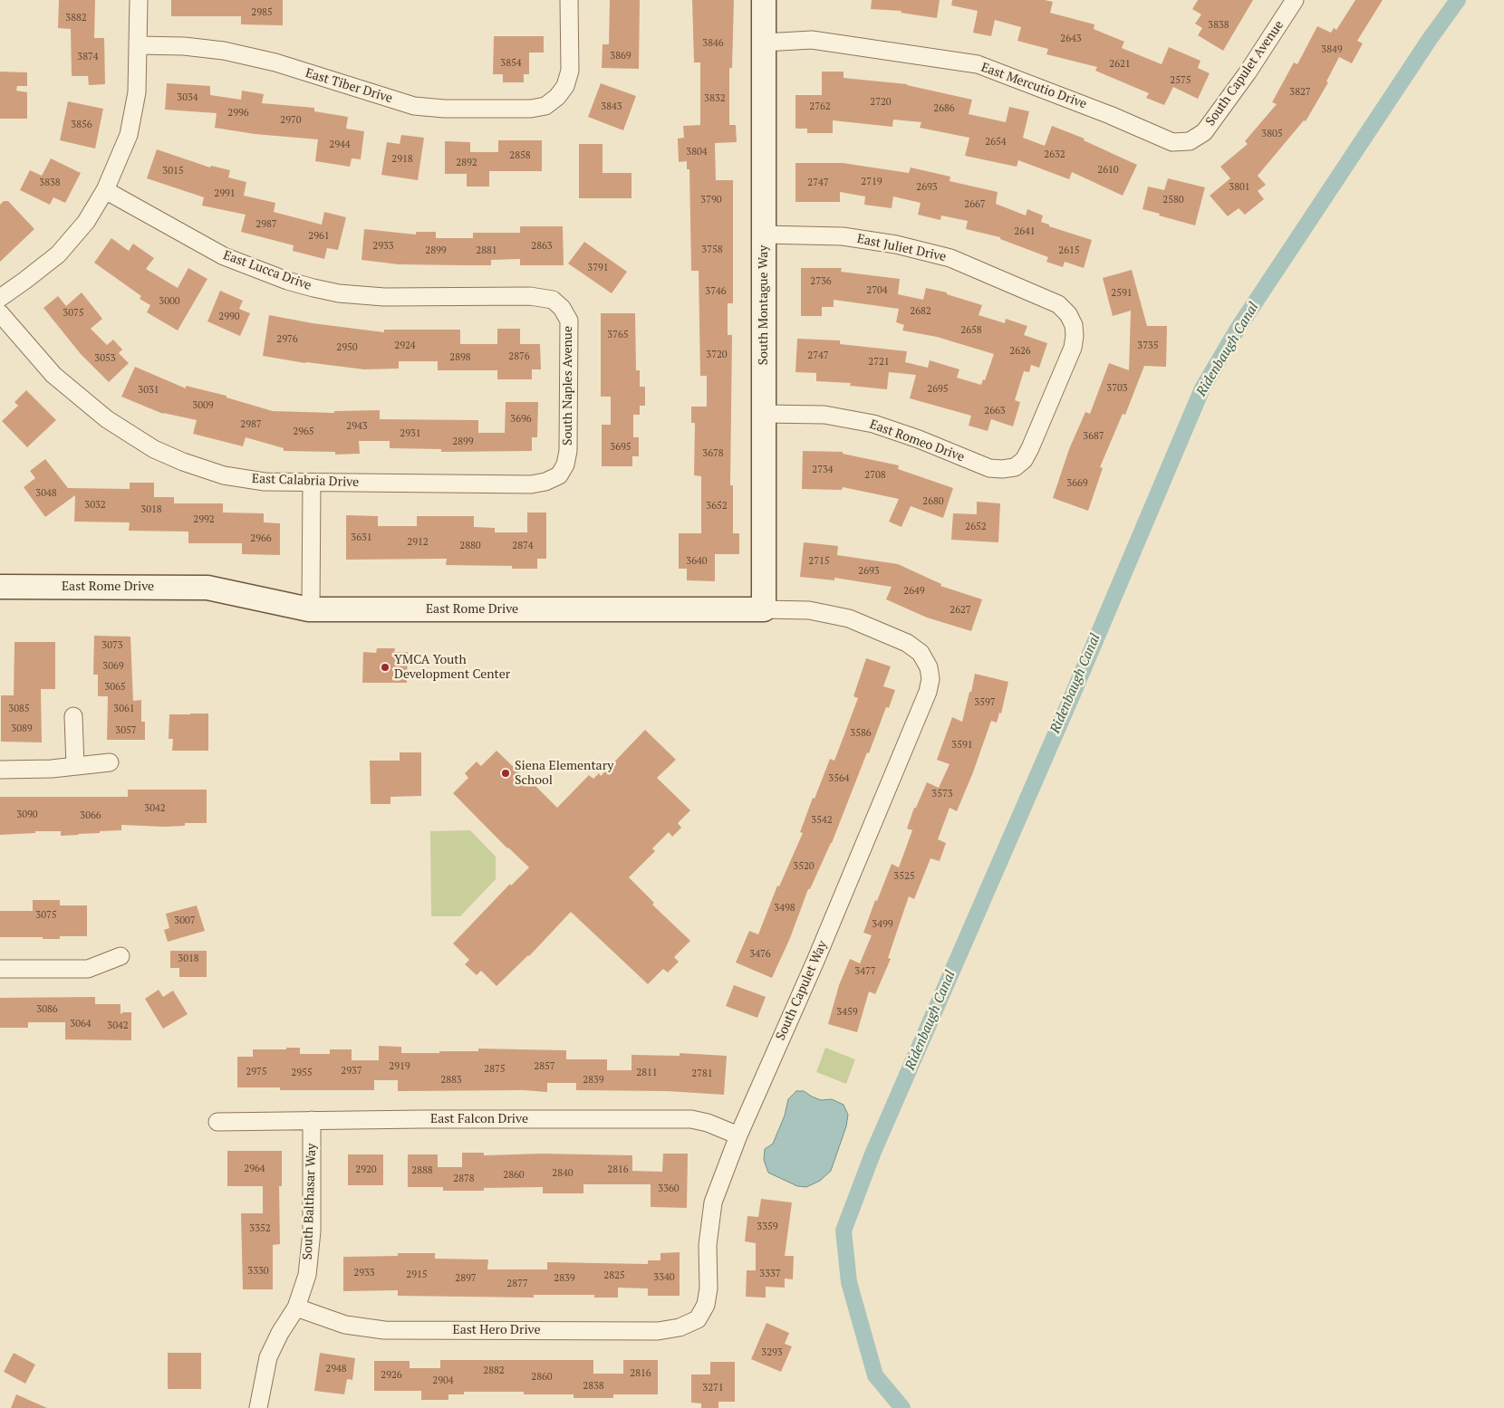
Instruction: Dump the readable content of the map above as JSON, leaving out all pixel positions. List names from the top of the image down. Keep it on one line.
{"streets":{"street":["South Capulet Avenue","East Tiber Drive","East Mercutio Drive","East Juliet Drive","East Lucca Drive","South Montague Way","South Naples Avenue","East Romeo Drive","East Calabria Drive","East Rome Drive","South Capulet Way","East Falcon Drive","South Balthasar Way","East Hero Drive"]},"crossings":[["South Capulet Avenue","East Mercutio Drive"],["East Mercutio Drive","South Montague Way"],["East Juliet Drive","South Montague Way"],["East Juliet Drive","East Romeo Drive"],["East Lucca Drive","South Naples Avenue"],["South Montague Way","East Romeo Drive"],["South Montague Way","East Rome Drive"],["South Naples Avenue","East Calabria Drive"],["East Rome Drive","South Capulet Way"],["South Capulet Way","East Falcon Drive"],["South Capulet Way","East Hero Drive"],["East Falcon Drive","South Balthasar Way"],["South Balthasar Way","East Hero Drive"]],"water":["Ridenbaugh Canal"],"places":["YMCA Youth Development Center","Siena Elementary School"],"house_numbers":["2985","3882","3838","2643","3846","3849","3869","3874","3854","2621","2575","3827","3034","3832","2720","3843","2762","2686","2996","2970","3856","3805","2654","2944","3804","2632","2858","2918","2892","2610","3015","2719","3838","2747","2693","3801","2991","3790","2580","2667","2987","2641","2961","2933","2863","3758","2899","2881","2615","3791","2736","2704","3746","2591","3000","2682","3075","2990","2658","3765","2976","2924","3735","2950","2626","3720","2747","2876","2898","3053","2721","3703","2695","3031","3009","2663","3696","2987","2943","2965","2931","3687","2899","3695","3678","2734","2708","3669","3048","2680","3032","3652","3018","2992","2652","3631","2966","2912","2880","2874","3640","2715","2693","2649","2627","3073","3069","3065","3597","3085","3061","3089","3057","3586","3591","3564","3573","3042","3090","3066","3542","3520","3525","3498","3075","3007","3499","3476","3018","3477","3086","3459","3064","3042","2919","2857","2875","2937","2975","2955","2811","2781","2883","2839","2964","2920","2816","2888","2840","2860","2878","3360","3359","3352","3330","2933","3337","2915","2825","3340","2897","2839","2877","3293","2948","2882","2816","2926","2860","2904","2838","3271"]}
